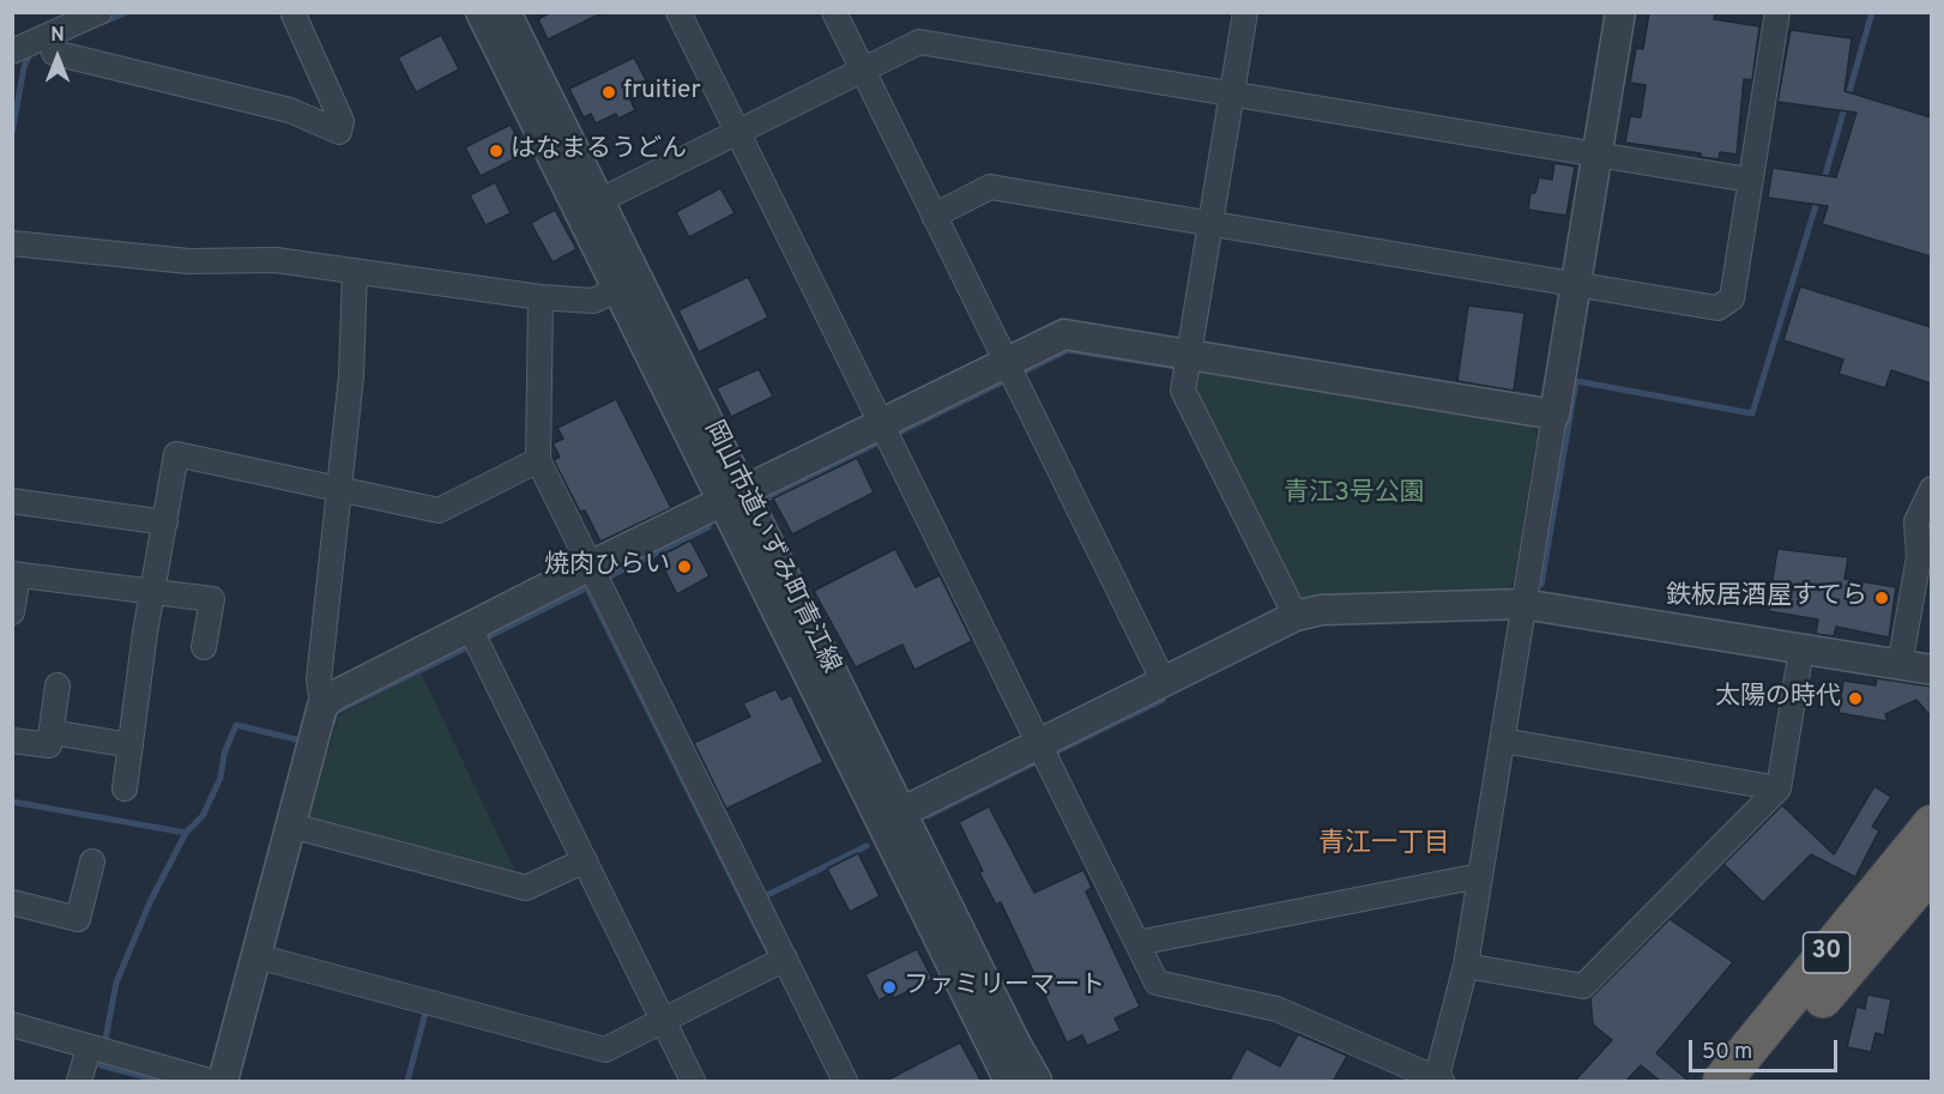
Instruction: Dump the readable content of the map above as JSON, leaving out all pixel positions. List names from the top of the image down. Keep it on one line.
{"streets":{"highway":["30"],"street":["岡山市道いずみ町青江線"]},"districts":["青江一丁目"],"parks":["青江3号公園"],"places":["fruitier","はなまるうどん","焼肉ひらい","鉄板居酒屋すてら","太陽の時代","ファミリーマート"],"scale_bar":"50 m","north":"top"}
